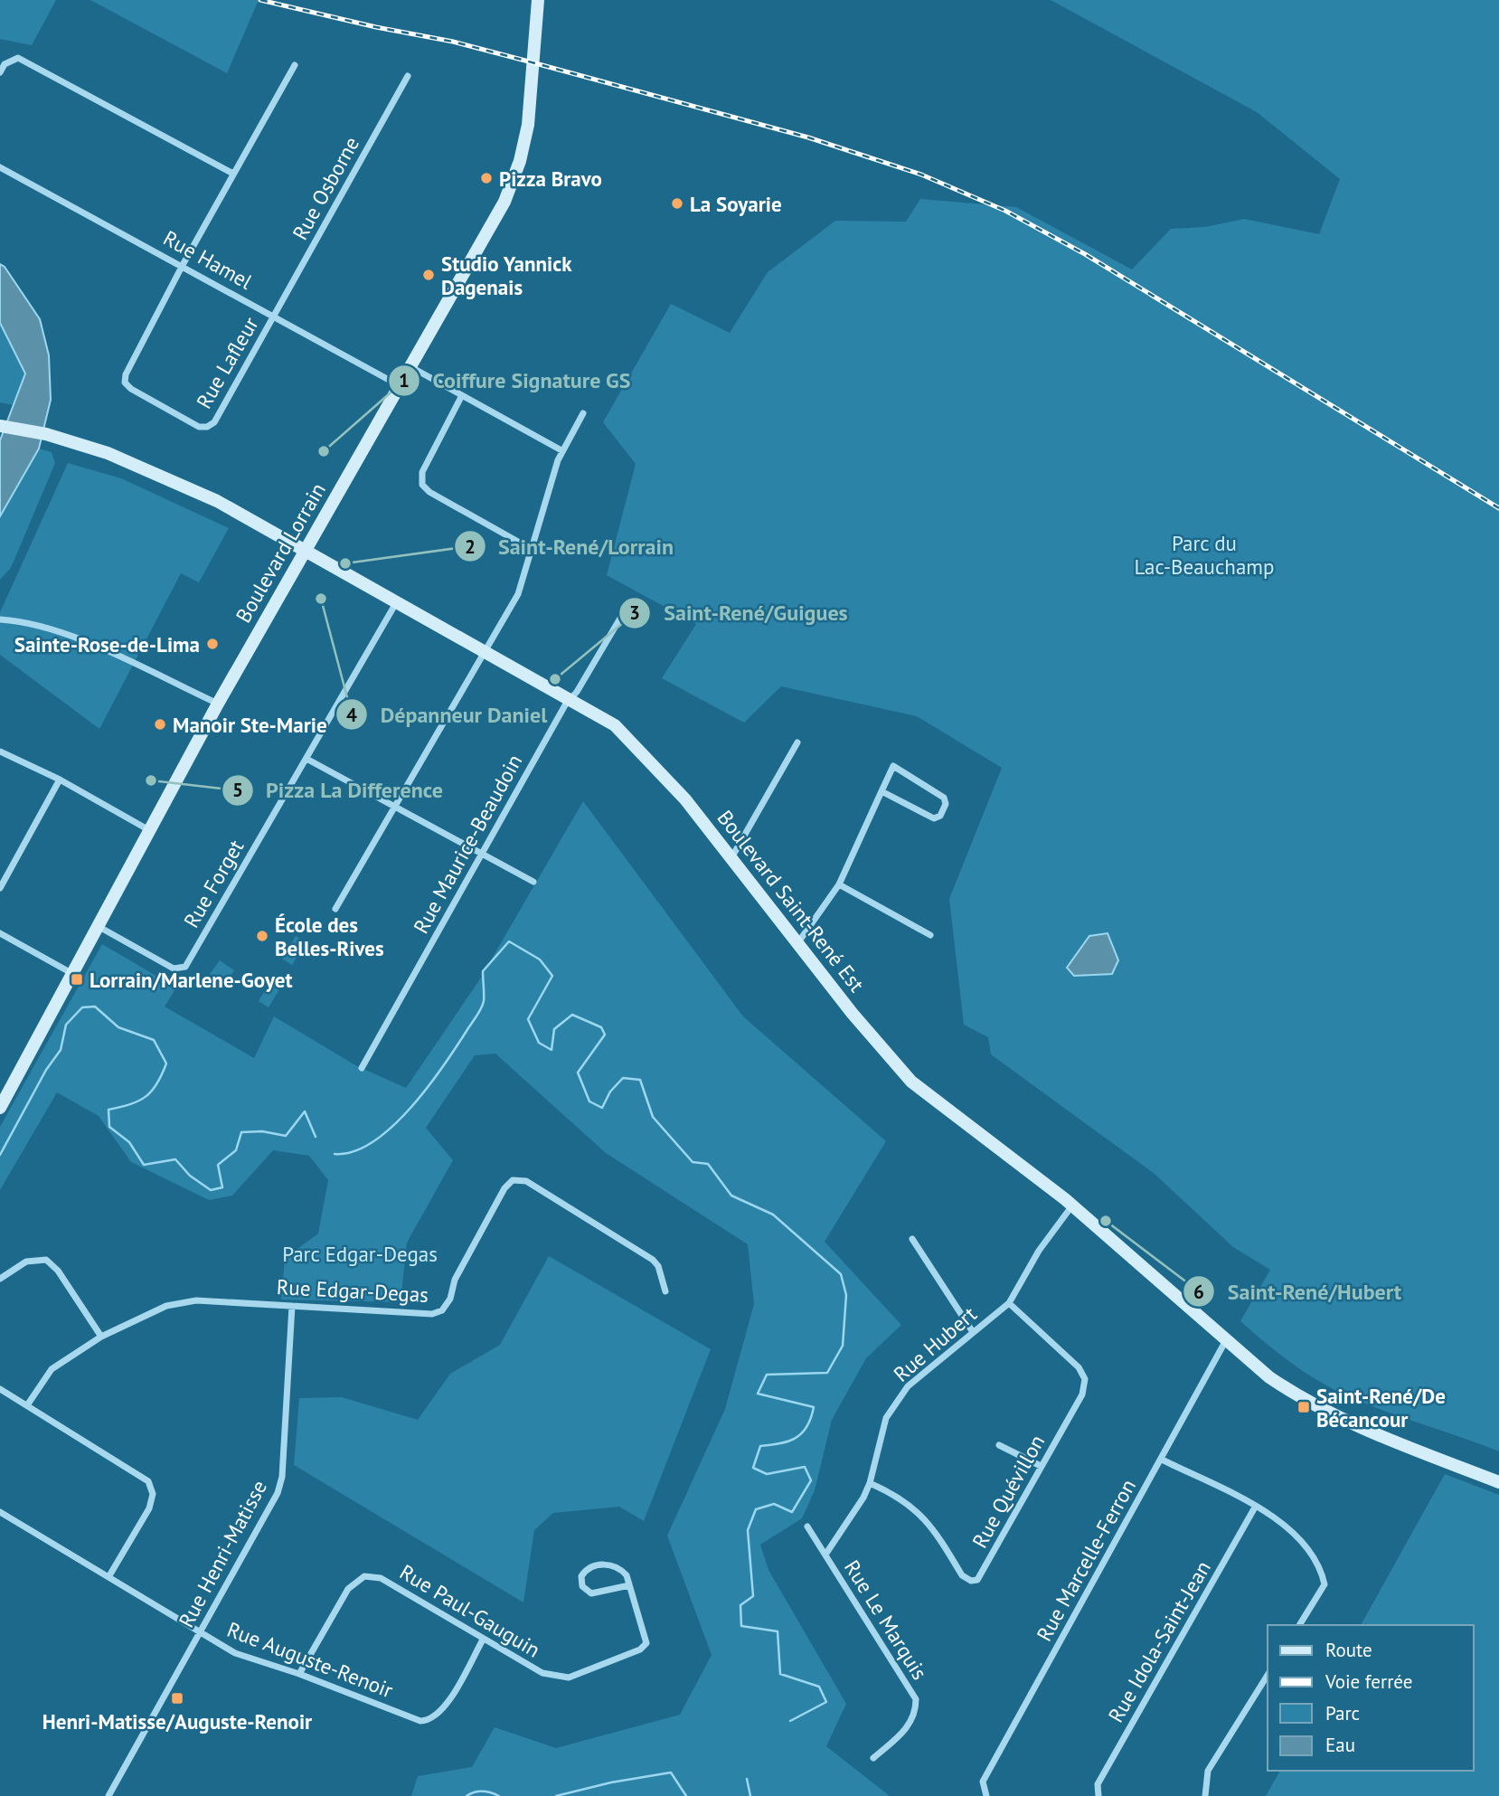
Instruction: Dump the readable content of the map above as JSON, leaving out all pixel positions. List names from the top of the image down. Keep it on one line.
{"streets":{"street":["Rue Osborne","Rue Hamel","Rue Lafleur","Boulevard Lorrain","Rue Maurice-Beaudoin","Rue Forget","Boulevard Saint-René Est","Rue Edgar-Degas","Rue Hubert","Rue Quévillon","Rue Henri-Matisse","Rue Marcelle-Ferron","Rue Paul-Gauguin","Rue Le Marquis","Rue Idola-Saint-Jean","Rue Auguste-Renoir"]},"crossings":[["Rue Osborne","Rue Hamel"],["Rue Osborne","Rue Lafleur"],["Rue Hamel","Rue Lafleur"],["Rue Hamel","Boulevard Lorrain"],["Boulevard Lorrain","Rue Forget"],["Boulevard Lorrain","Boulevard Saint-René Est"],["Rue Maurice-Beaudoin","Boulevard Saint-René Est"],["Rue Forget","Boulevard Saint-René Est"],["Boulevard Saint-René Est","Rue Hubert"],["Boulevard Saint-René Est","Rue Marcelle-Ferron"],["Rue Edgar-Degas","Rue Henri-Matisse"],["Rue Hubert","Rue Quévillon"],["Rue Hubert","Rue Le Marquis"],["Rue Henri-Matisse","Rue Auguste-Renoir"],["Rue Paul-Gauguin","Rue Auguste-Renoir"]],"parks":["Parc du Lac-Beauchamp","Parc Edgar-Degas"],"places":{"other":["Pizza Bravo","La Soyarie","Studio Yannick Dagenais","Coiffure Signature GS","Saint-René/Lorrain","Dépanneur Daniel","Sainte-Rose-de-Lima","Saint-René/Guigues","Manoir Ste-Marie","Pizza La Difference","École des Belles-Rives","Saint-René/Hubert"],"transit":["Lorrain/Marlene-Goyet","Saint-René/De Bécancour","Henri-Matisse/Auguste-Renoir"]},"legend":["Route","Voie ferrée","Parc","Eau"]}
